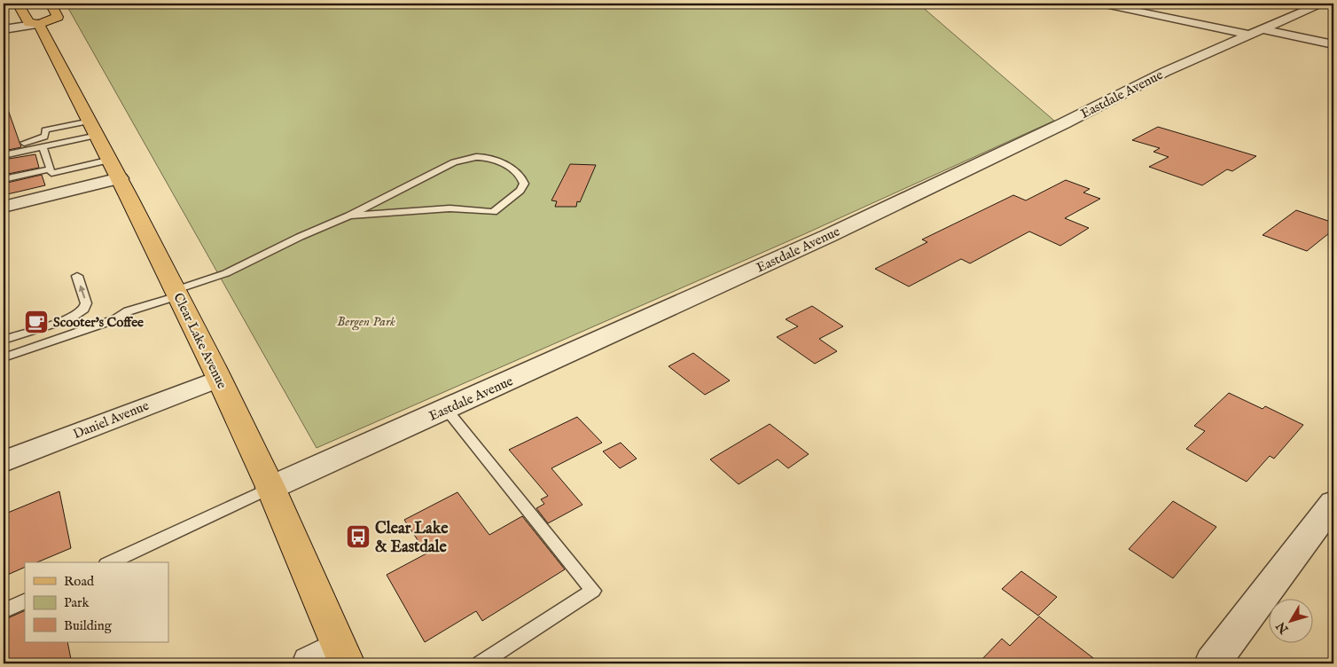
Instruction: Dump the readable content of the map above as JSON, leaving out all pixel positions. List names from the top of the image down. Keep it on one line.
{"streets":{"main road":["Clear Lake Avenue"],"street":["Eastdale Avenue","Daniel Avenue"]},"crossings":[["Eastdale Avenue","Clear Lake Avenue"],["Clear Lake Avenue","Daniel Avenue"]],"parks":["Bergen Park"],"places":{"cafe":["Scooter's Coffee"],"bus stop":["Clear Lake & Eastdale"]},"legend":["Road","Park","Building"],"north":"bottom left"}
